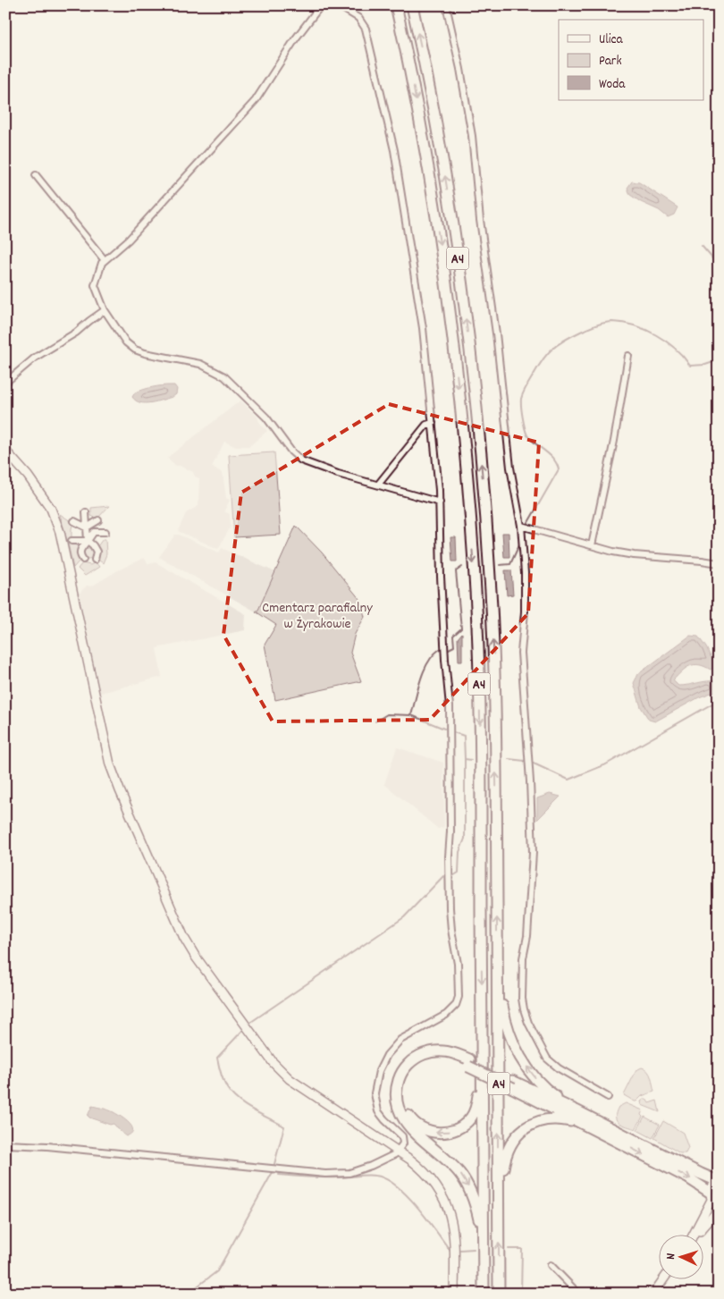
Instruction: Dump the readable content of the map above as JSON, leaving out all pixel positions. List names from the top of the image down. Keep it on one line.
{"streets":{"highway":["A4"]},"parks":["Cmentarz parafialny w Żyrakowie"],"legend":["Ulica","Park","Woda"],"north":"left"}
